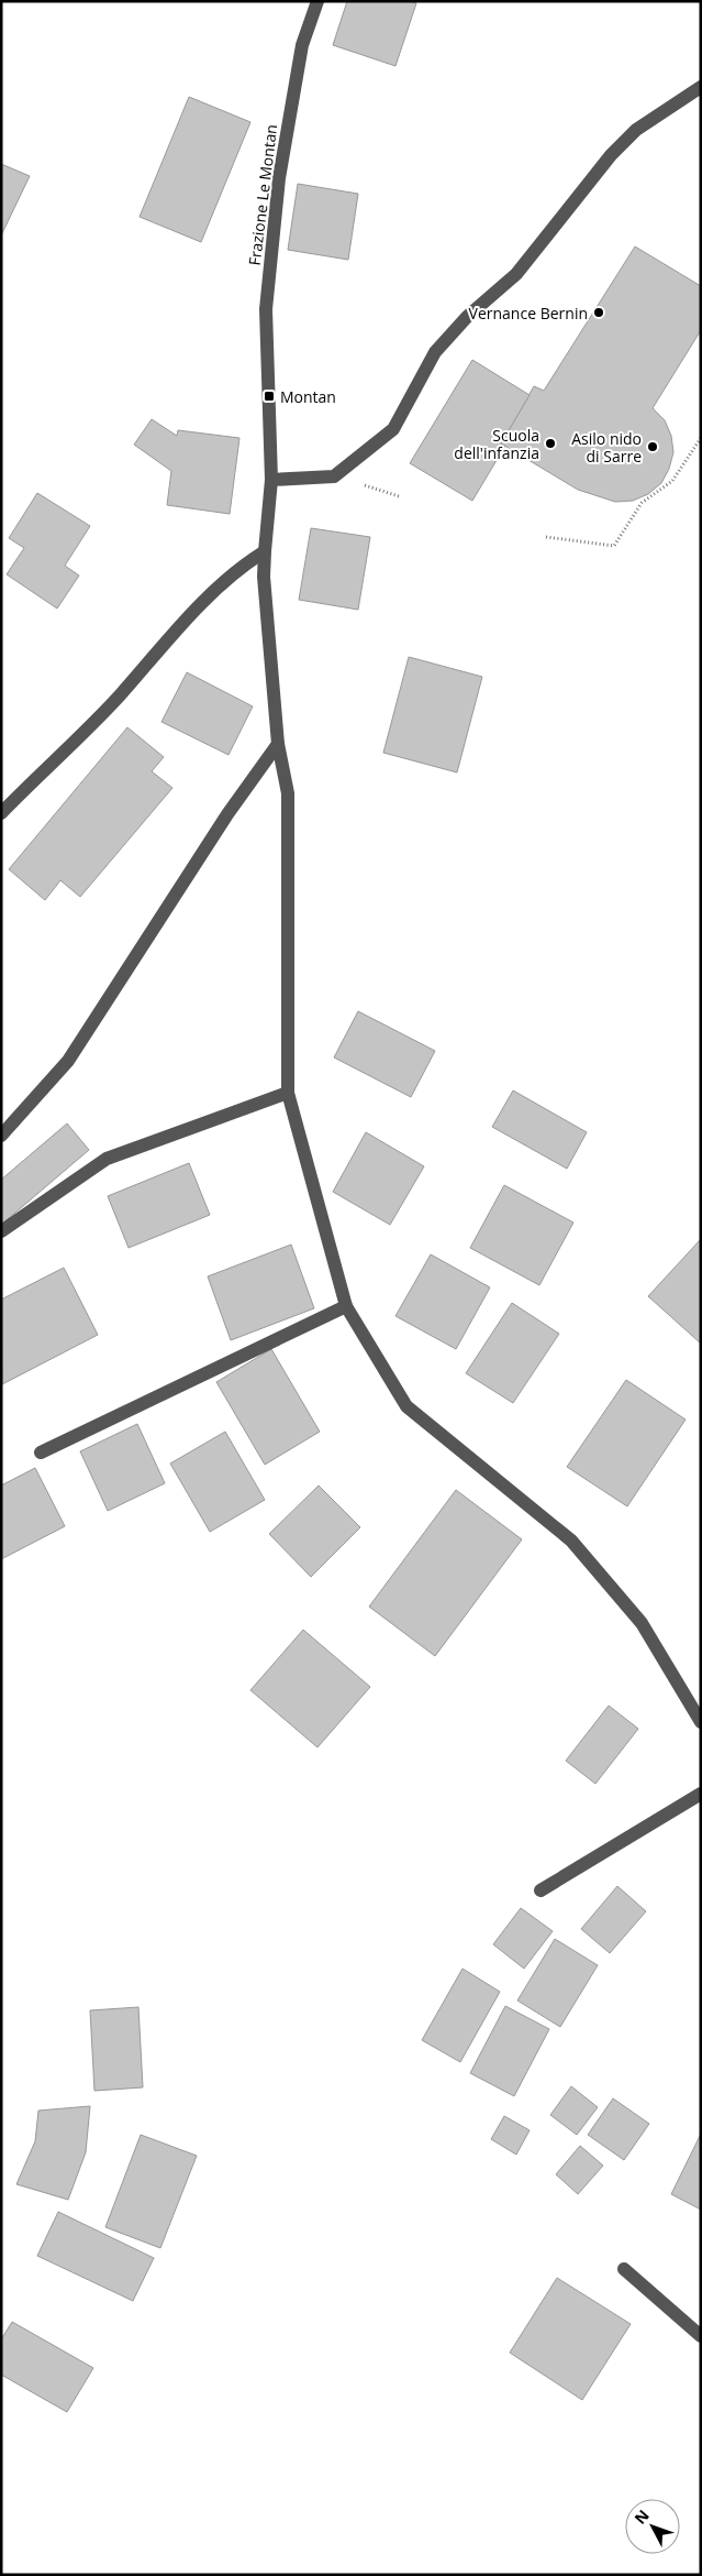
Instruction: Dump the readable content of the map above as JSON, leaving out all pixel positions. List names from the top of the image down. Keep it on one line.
{"streets":{"street":["Frazione Le Montan"]},"places":{"other":["Vernance Bernin","Scuola dell'infanzia","Asilo nido di Sarre"],"transit":["Montan"]},"north":"top left"}
